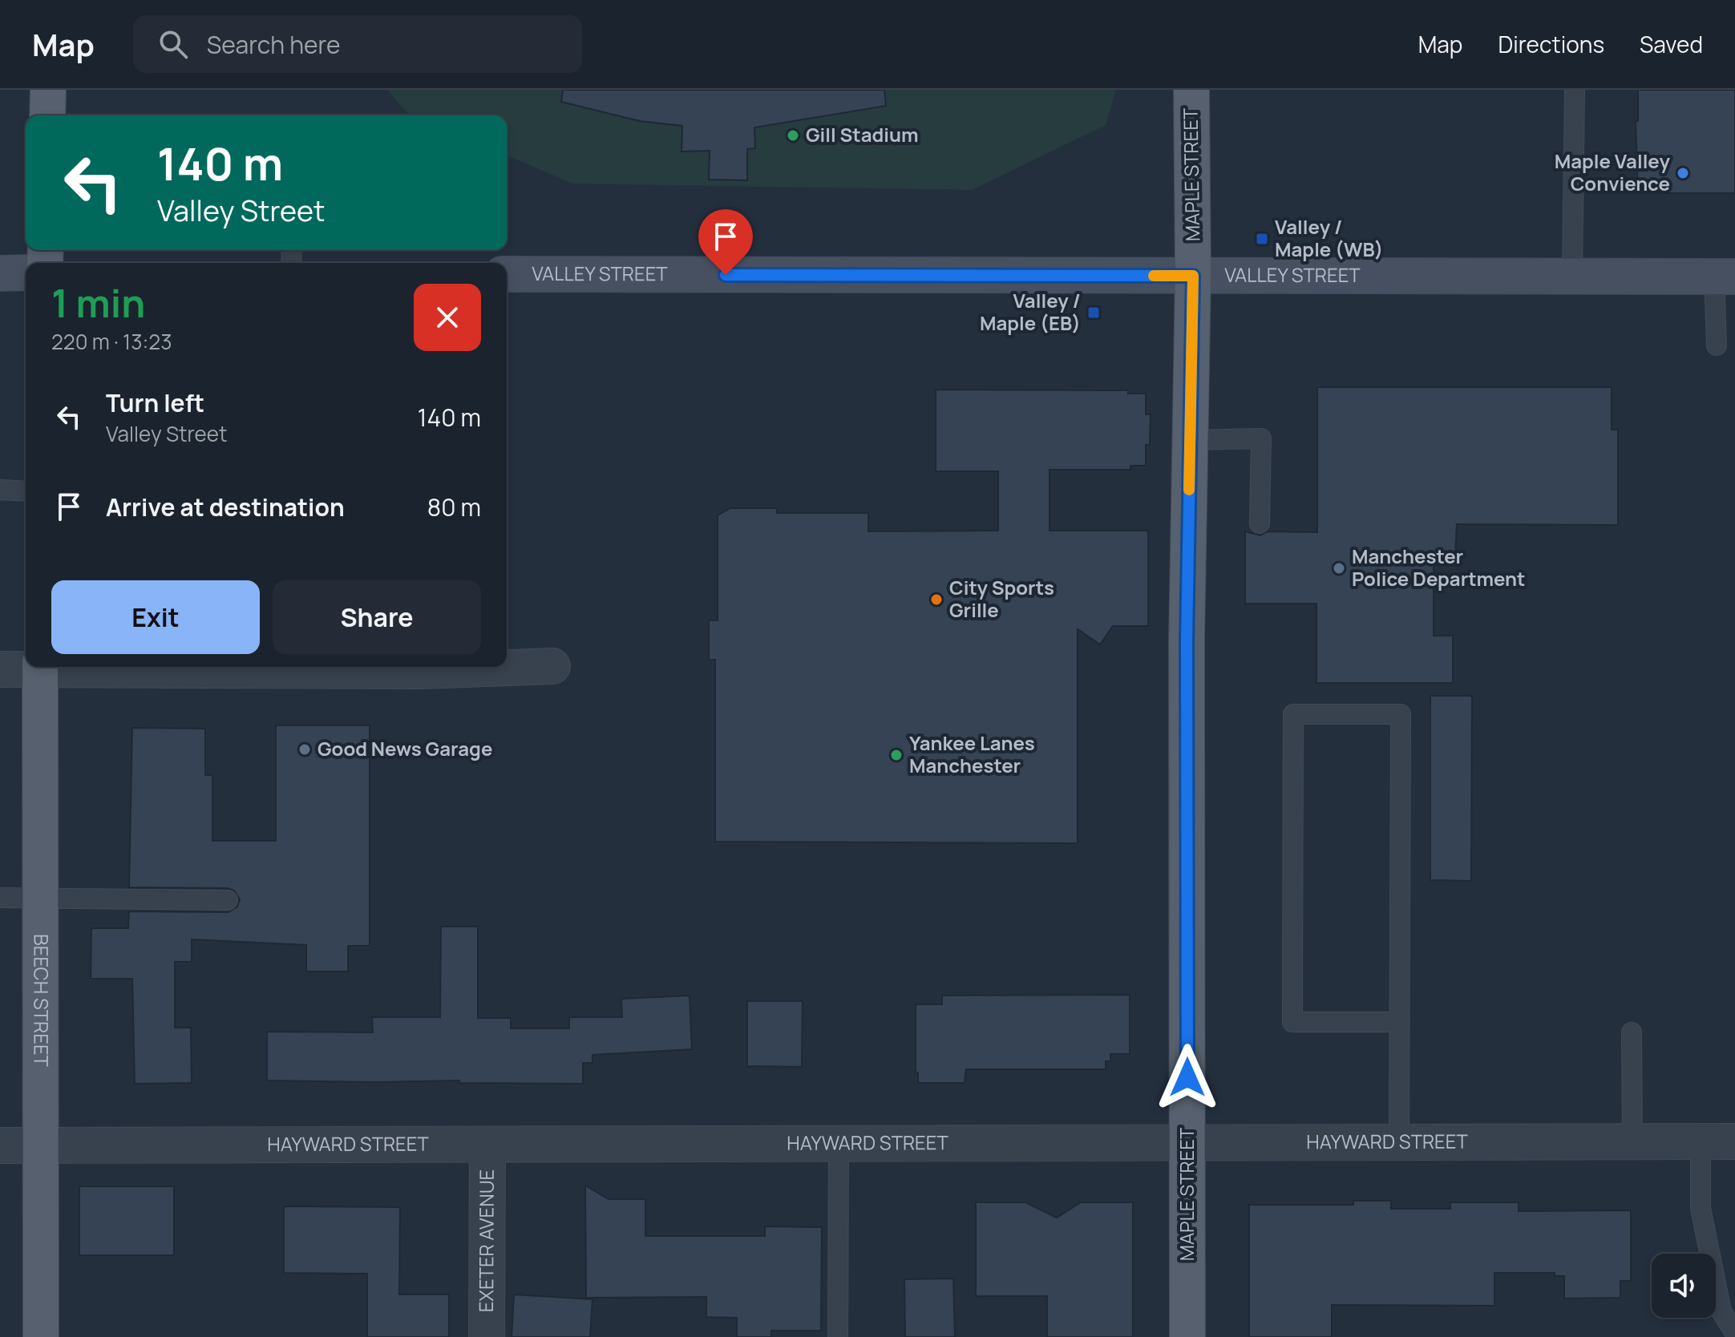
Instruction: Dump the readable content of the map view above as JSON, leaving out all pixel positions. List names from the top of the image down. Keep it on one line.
{"streets":{"main road":["MAPLE STREET","VALLEY STREET","BEECH STREET"],"street":["HAYWARD STREET","EXETER AVENUE"]},"crossings":[["MAPLE STREET","VALLEY STREET"],["MAPLE STREET","HAYWARD STREET"],["BEECH STREET","HAYWARD STREET"],["HAYWARD STREET","EXETER AVENUE"]],"places":{"other":["Gill Stadium","Maple Valley Convience","Manchester Police Department","City Sports Grille","Good News Garage","Yankee Lanes Manchester"],"transit":["Valley / Maple (WB)","Valley / Maple (EB)"]},"page":{"header":"Map","search":"Search here","nav":["Map","Directions","Saved"],"turn":["140 m","Valley Street"],"heading":["1 min","220 m · 13:23"],"list":[{"name":"Turn left","note":"Valley Street","value":"140 m"},{"name":"Arrive at destination","value":"80 m"}],"buttons":["Exit","Share"]}}
